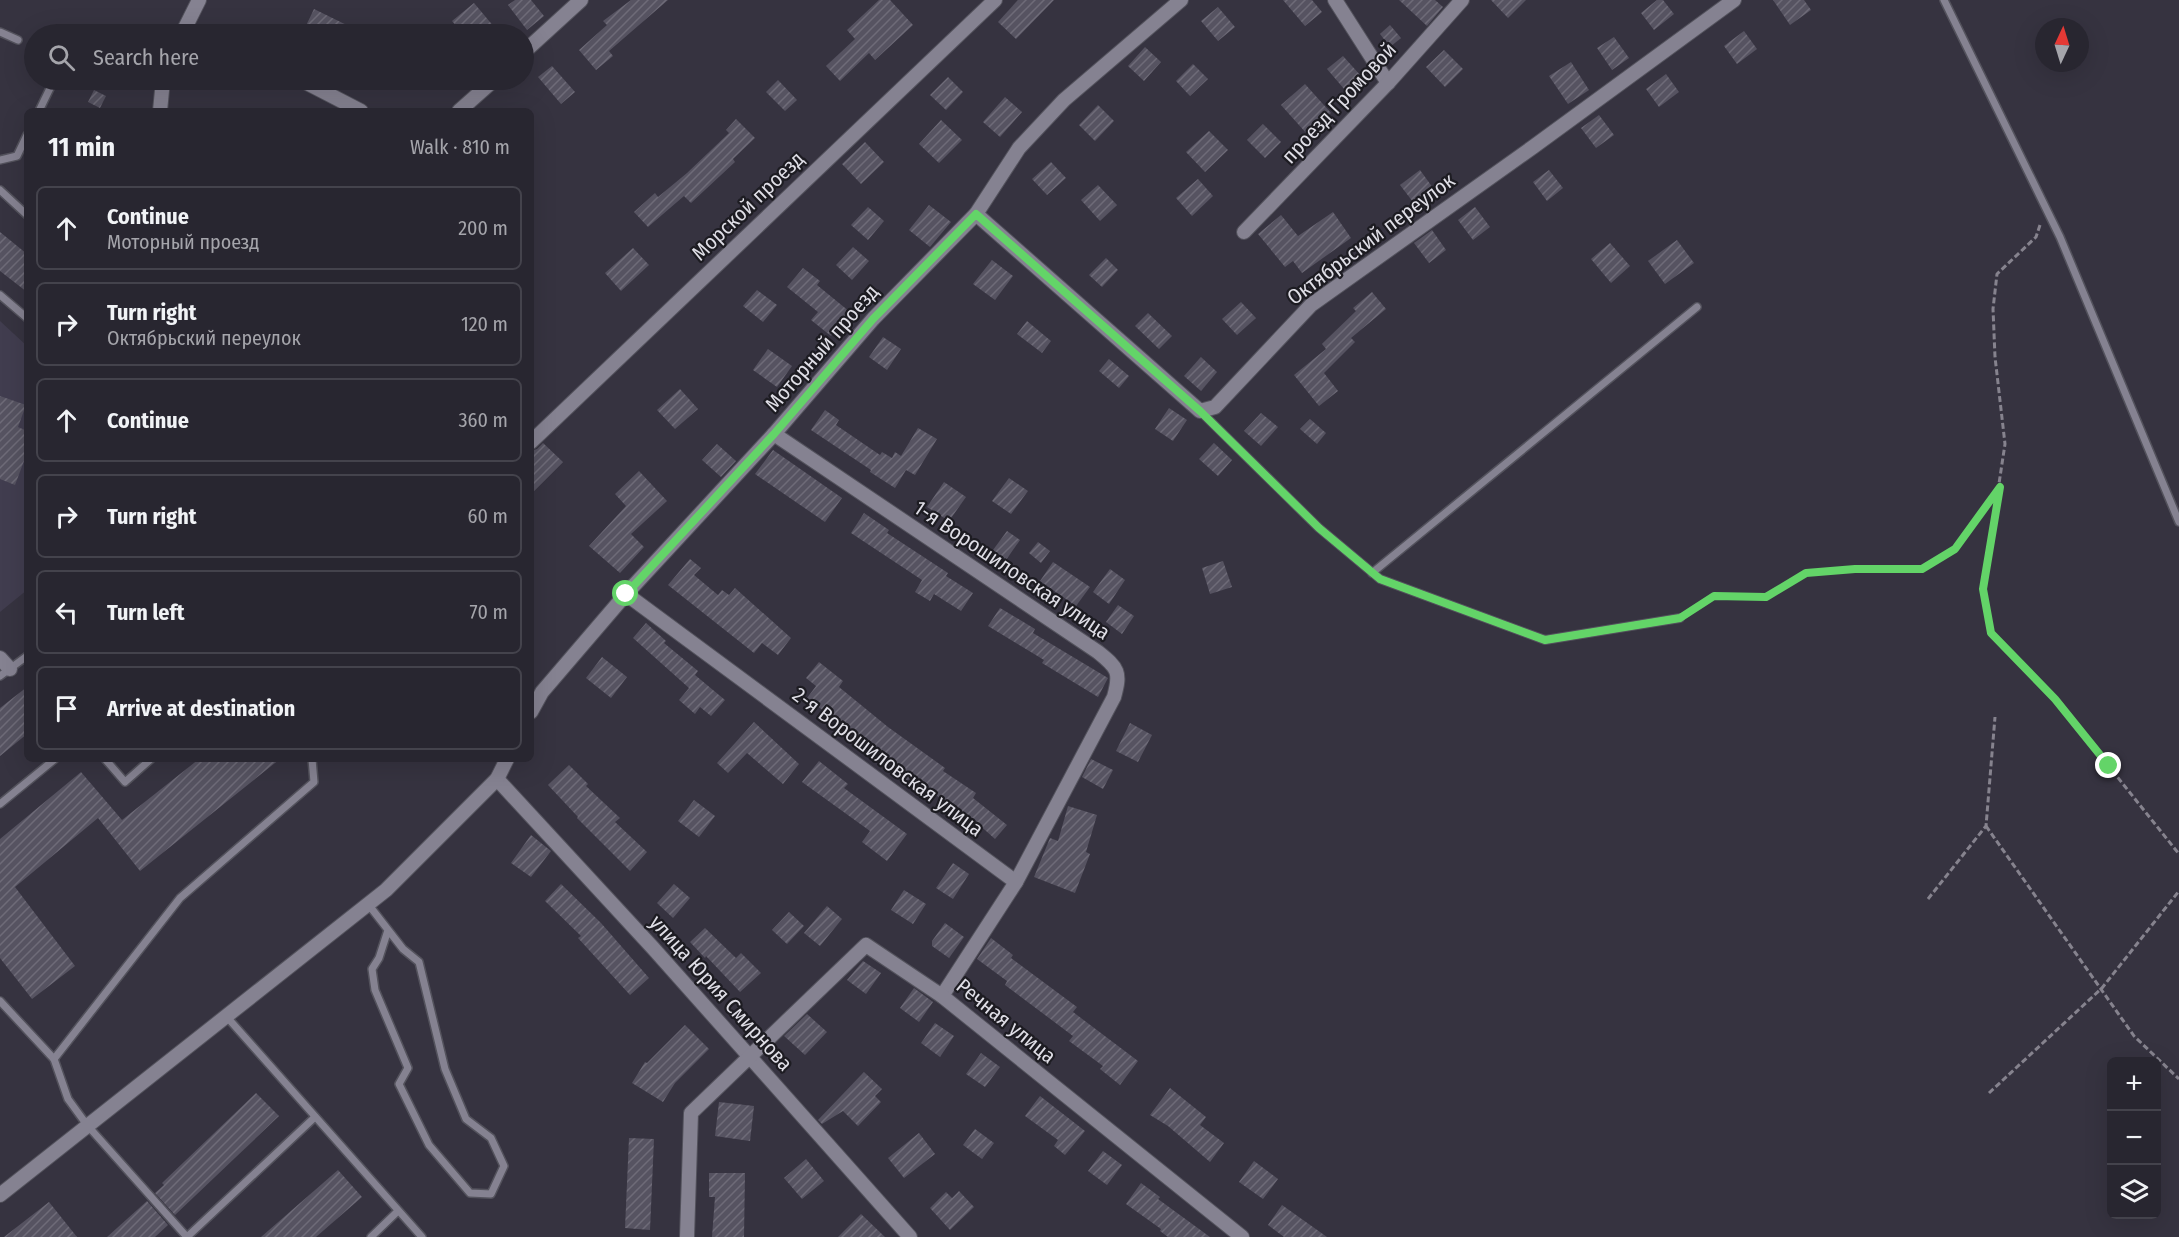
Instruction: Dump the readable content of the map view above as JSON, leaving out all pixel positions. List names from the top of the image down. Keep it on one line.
{"streets":{"street":["проезд Громовой","Морской проезд","Октябрьский переулок","Моторный проезд","1-я Ворошиловская улица","2-я Ворошиловская улица","улица Юрия Смирнова","Речная улица"]},"crossings":[["Моторный проезд","1-я Ворошиловская улица"],["Моторный проезд","2-я Ворошиловская улица"],["1-я Ворошиловская улица","2-я Ворошиловская улица"],["улица Юрия Смирнова","Речная улица"]],"north":"top","page":{"search":"Search here","heading":["11 min","Walk · 810 m"],"list":[["Continue","Моторный проезд","200 m"],["Turn right","Октябрьский переулок","120 m"],["Continue","360 m"],["Turn right","60 m"],["Turn left","70 m"],"Arrive at destination"],"map_buttons":["+","−"]}}
